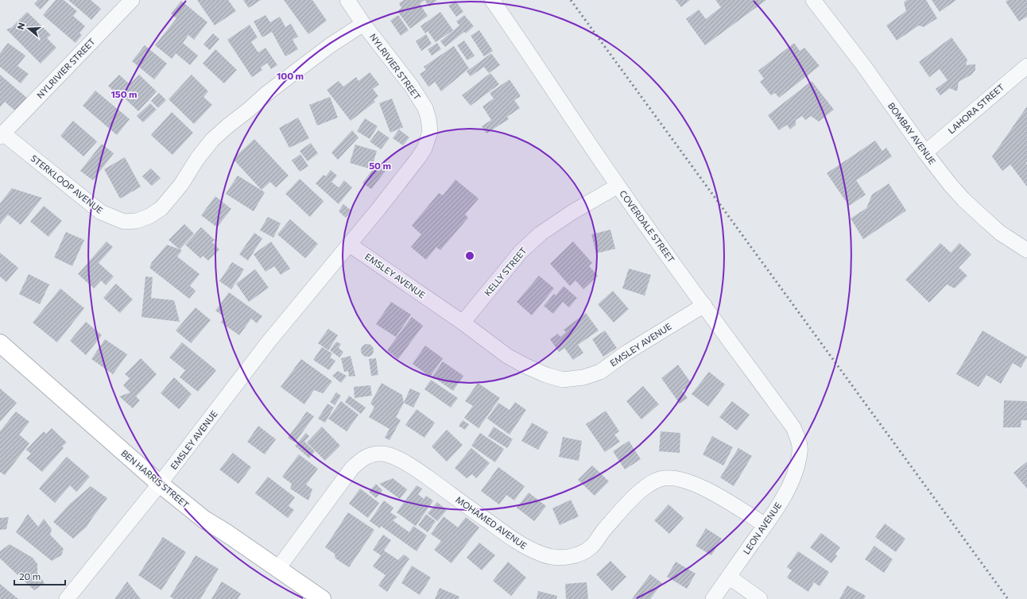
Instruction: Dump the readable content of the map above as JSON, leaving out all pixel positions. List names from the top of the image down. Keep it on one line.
{"streets":{"street":["NYLRIVIER STREET","LAHORA STREET","BOMBAY AVENUE","STERKLOOP AVENUE","COVERDALE STREET","KELLY STREET","EMSLEY AVENUE","BEN HARRIS STREET","MOHAMED AVENUE","LEON AVENUE"]},"crossings":[["NYLRIVIER STREET","STERKLOOP AVENUE"],["NYLRIVIER STREET","EMSLEY AVENUE"],["LAHORA STREET","BOMBAY AVENUE"],["COVERDALE STREET","KELLY STREET"],["COVERDALE STREET","EMSLEY AVENUE"],["COVERDALE STREET","LEON AVENUE"],["KELLY STREET","EMSLEY AVENUE"],["EMSLEY AVENUE","BEN HARRIS STREET"],["BEN HARRIS STREET","MOHAMED AVENUE"],["MOHAMED AVENUE","LEON AVENUE"]],"scale_bar":"20 m","north":"left","rings":["100 m","150 m","50 m"]}
